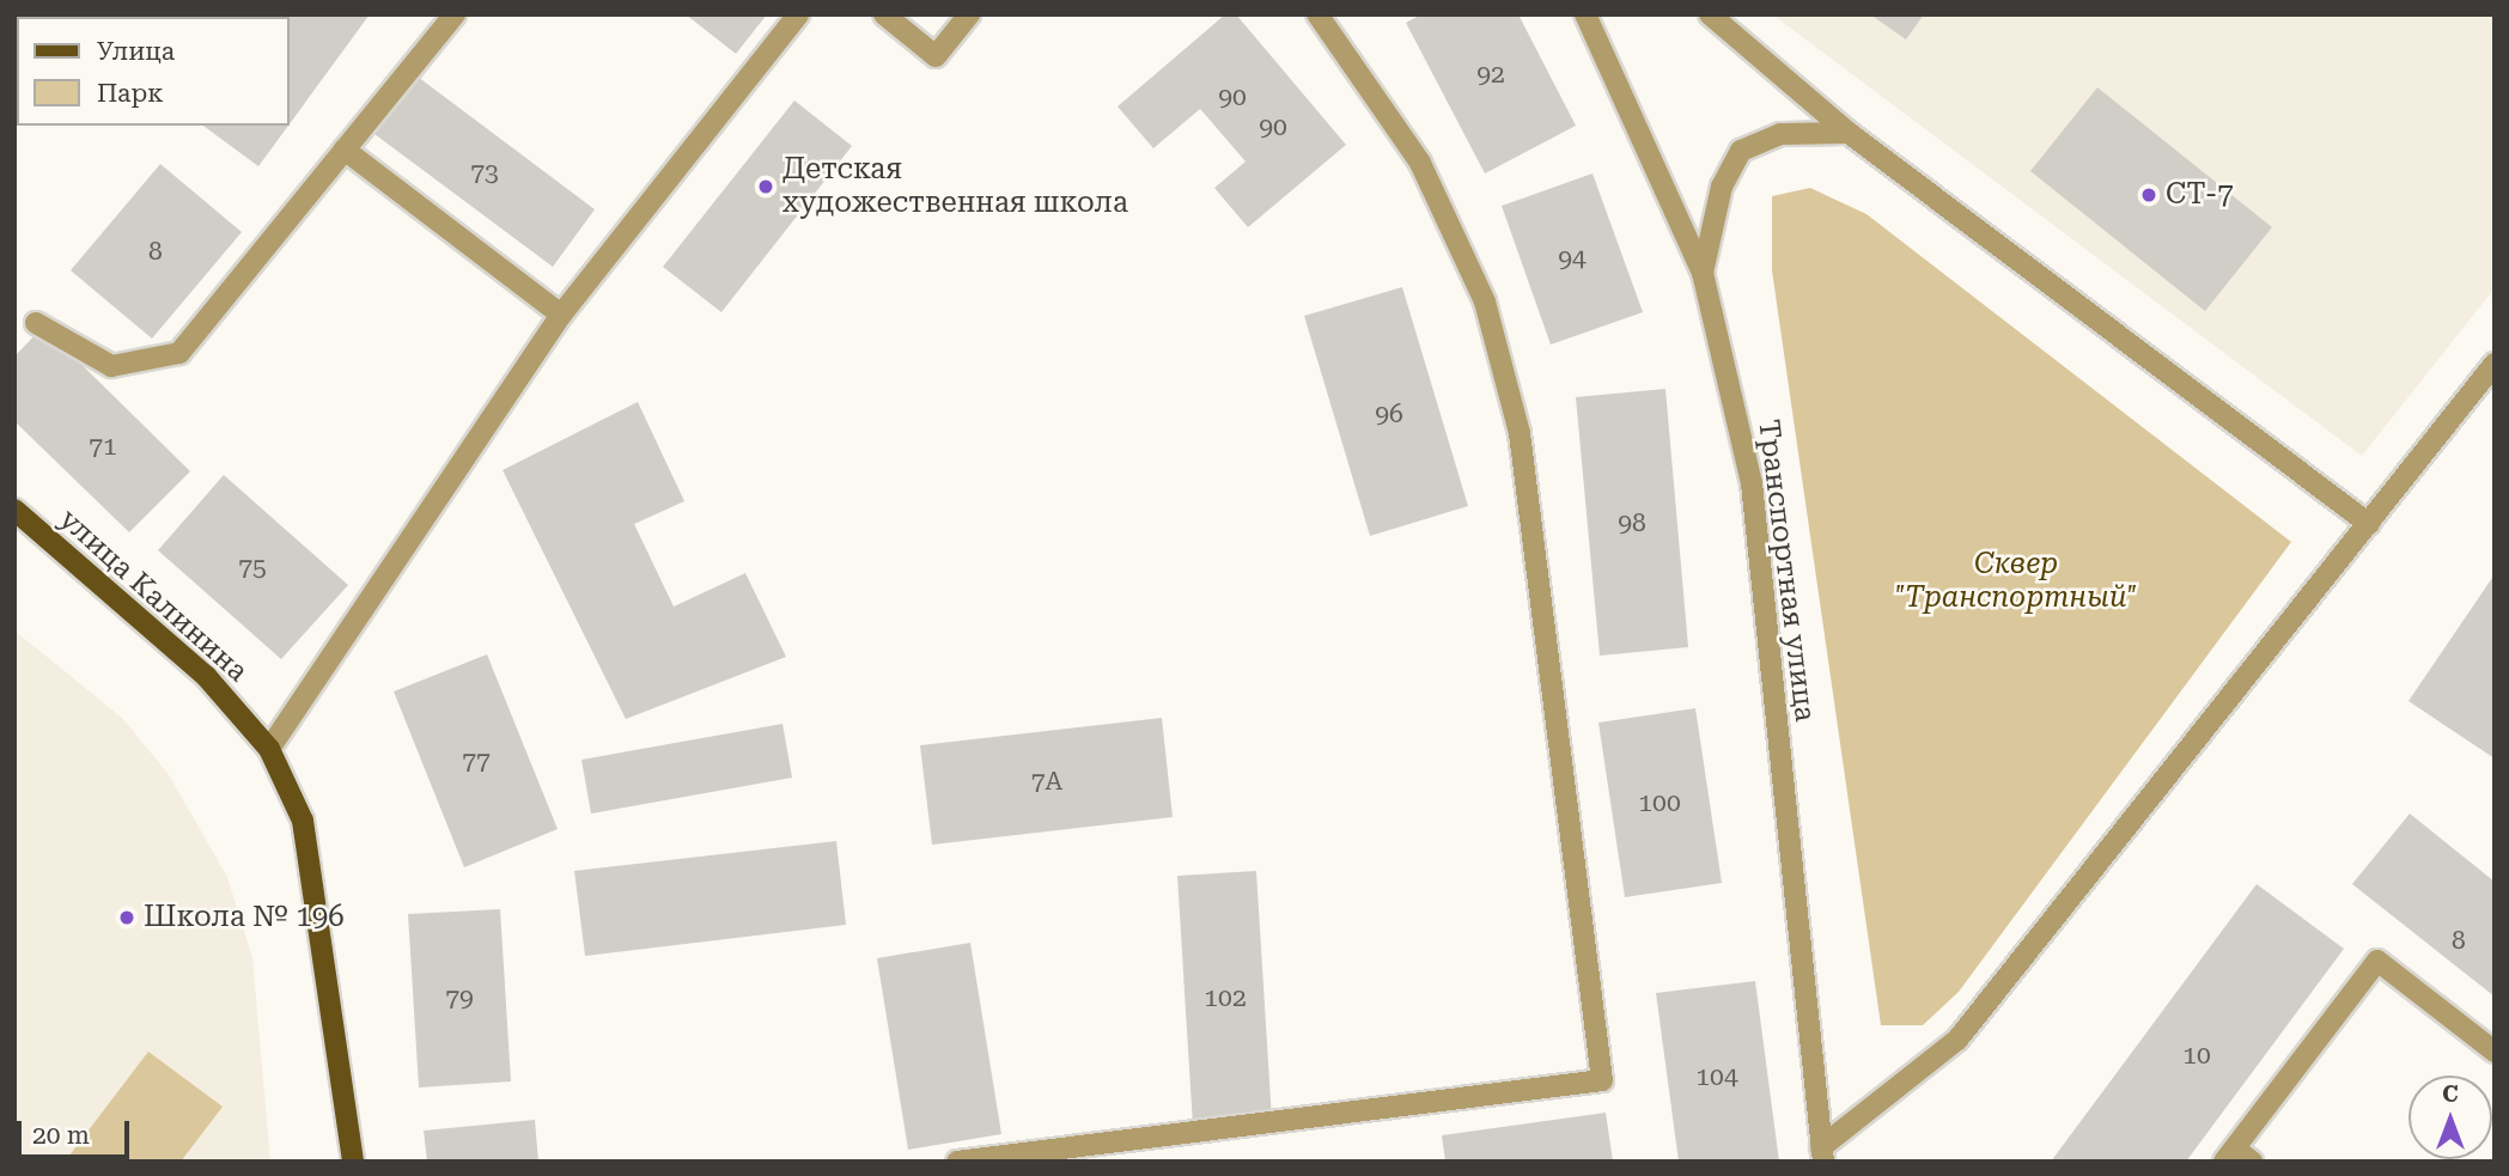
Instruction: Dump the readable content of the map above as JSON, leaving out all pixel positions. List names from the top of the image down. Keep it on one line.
{"streets":{"main road":["улица Калинина"],"street":["Транспортная улица"]},"parks":["Сквер \"Транспортный\""],"places":["Детская художественная школа","СТ-7","Школа № 196"],"house_numbers":["92","90","90","73","8","94","96","71","98","75","77","7А","100","8","79","102","10","104"],"legend":["Улица","Парк"],"scale_bar":"20 m","north":"top"}
